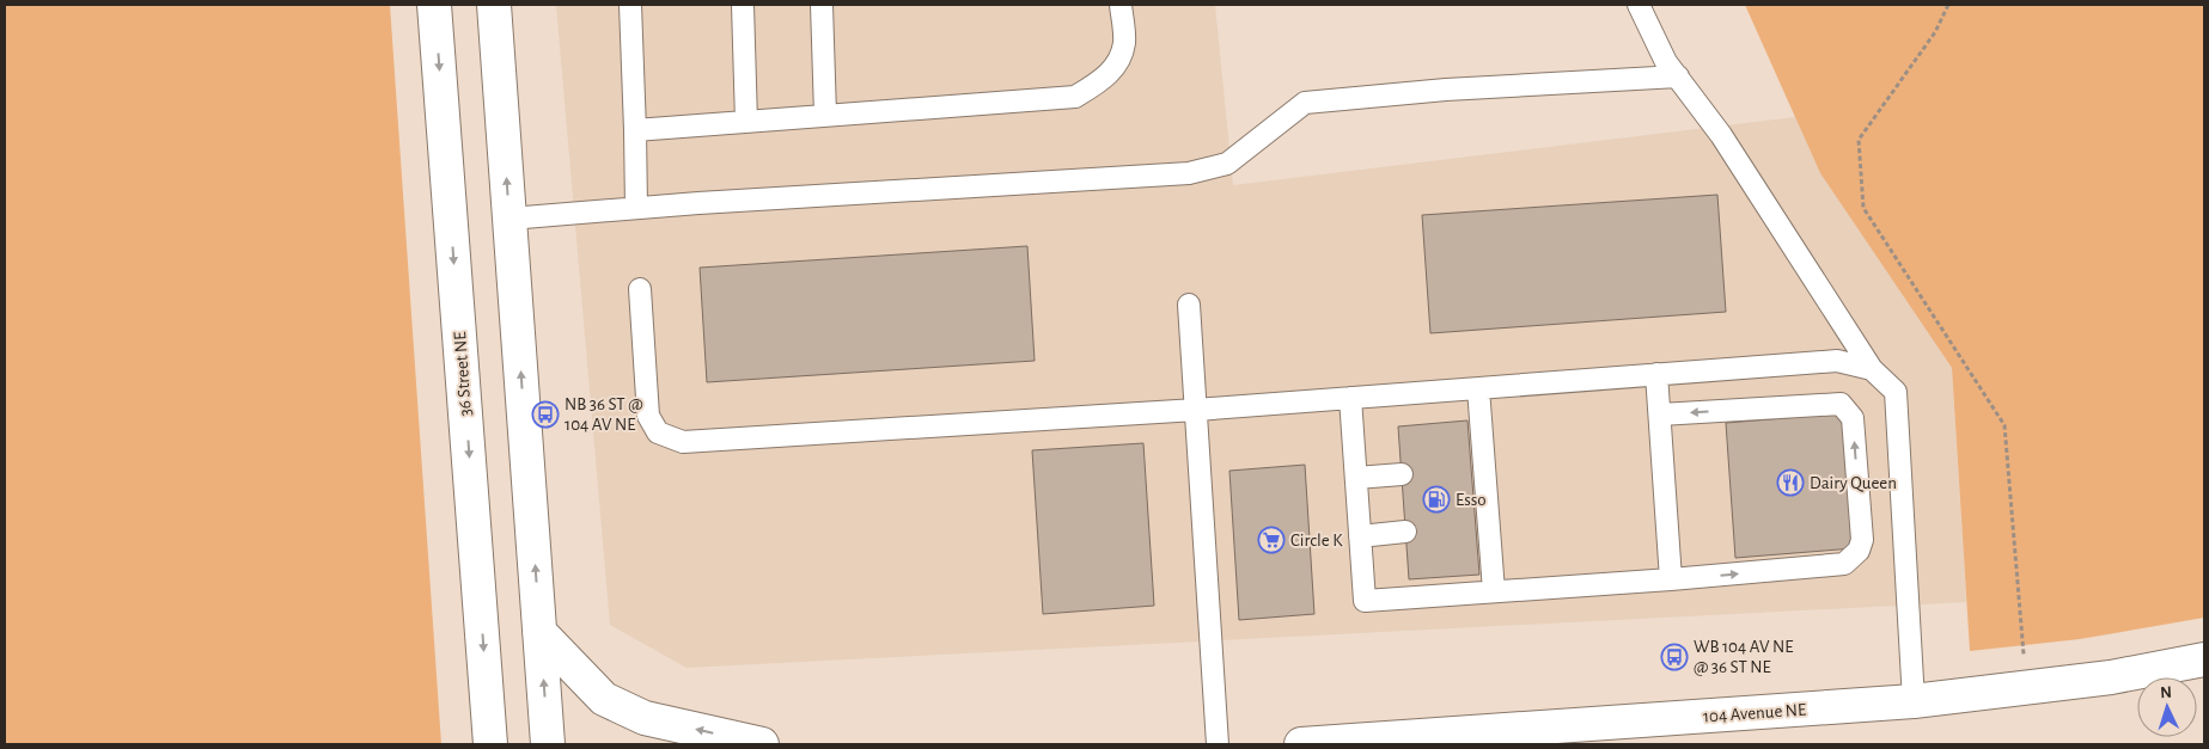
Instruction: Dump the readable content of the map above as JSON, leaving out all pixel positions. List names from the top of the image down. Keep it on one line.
{"streets":{"street":["36 Street NE","104 Avenue NE"]},"places":{"bus stop":["NB 36 ST @ 104 AV NE","WB 104 AV NE @ 36 ST NE"],"restaurant":["Dairy Queen"],"fuel station":["Esso"],"supermarket":["Circle K"]},"north":"top"}
